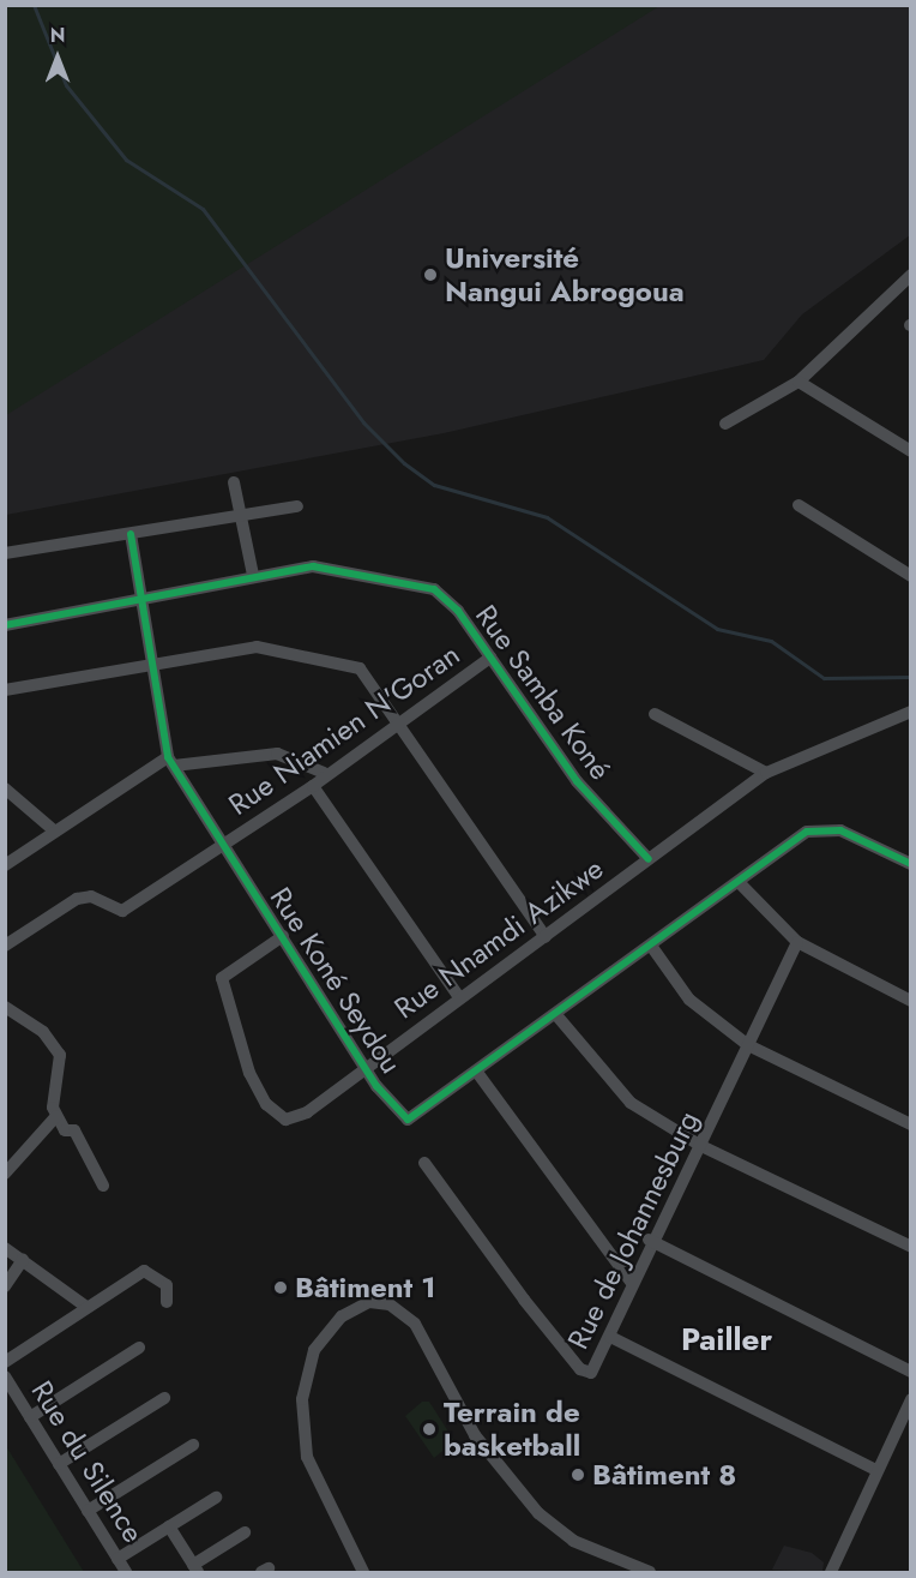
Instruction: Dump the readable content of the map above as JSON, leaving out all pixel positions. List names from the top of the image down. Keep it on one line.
{"streets":{"street":["Rue Samba Koné","Rue Niamien N'Goran","Rue Nnamdi Azikwe","Rue Koné Seydou","Rue de Johannesburg","Rue du Silence"]},"crossings":[["Rue Samba Koné","Rue Niamien N'Goran"],["Rue Samba Koné","Rue Nnamdi Azikwe"],["Rue Samba Koné","Rue Koné Seydou"],["Rue Niamien N'Goran","Rue Koné Seydou"],["Rue Nnamdi Azikwe","Rue Koné Seydou"]],"districts":["Pailler"],"places":["Université Nangui Abrogoua","Bâtiment 1","Terrain de basketball","Bâtiment 8"],"north":"top"}
